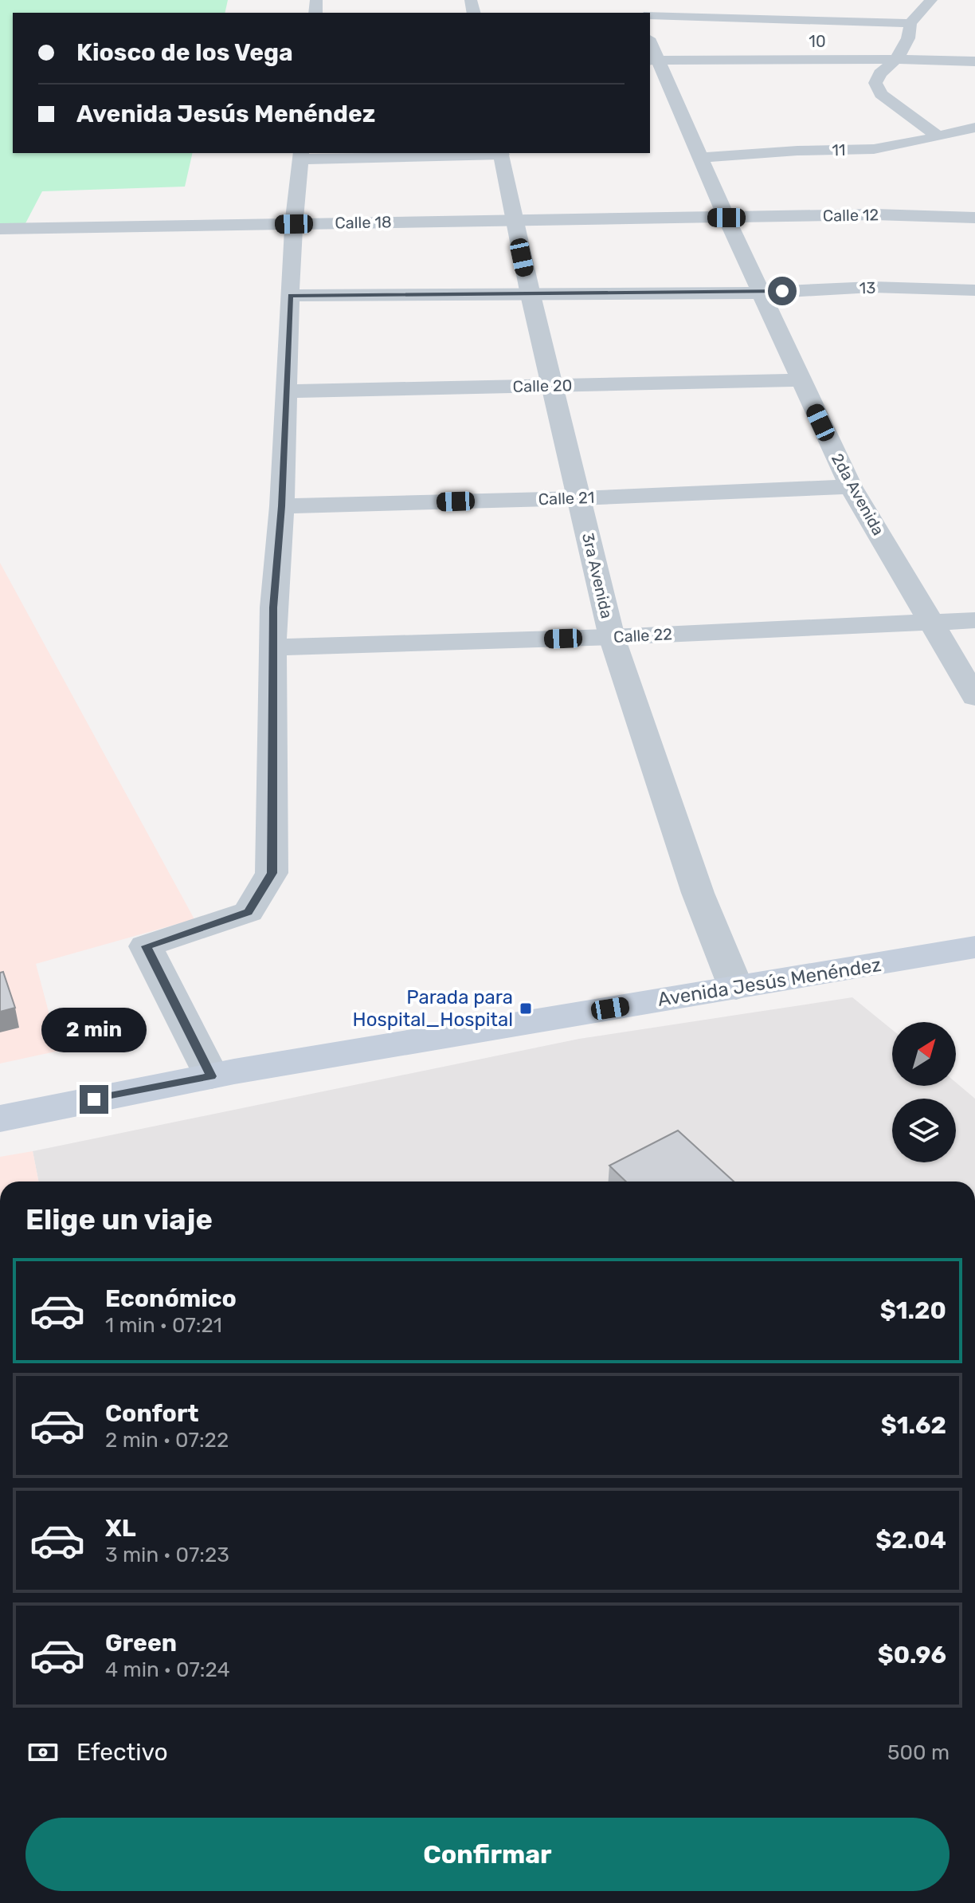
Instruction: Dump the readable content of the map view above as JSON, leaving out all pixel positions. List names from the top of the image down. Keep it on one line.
{"streets":{"main road":["Avenida Jesús Menéndez"],"street":["10","11","Calle 12","Calle 18","13","Calle 20","2da Avenida","Calle 21","3ra Avenida","Calle 22"]},"crossings":[["10","2da Avenida"],["11","2da Avenida"],["Calle 12","Calle 18"],["Calle 12","2da Avenida"],["Calle 18","2da Avenida"],["Calle 18","3ra Avenida"],["13","2da Avenida"],["13","3ra Avenida"],["Calle 20","2da Avenida"],["Calle 20","3ra Avenida"],["2da Avenida","Calle 21"],["2da Avenida","Calle 22"],["Calle 21","3ra Avenida"],["3ra Avenida","Calle 22"],["3ra Avenida","Avenida Jesús Menéndez"]],"places":{"transit":["Parada para Hospital_Hospital"]},"north":"top right","page":{"banner":["Kiosco de los Vega","Avenida Jesús Menéndez"],"bubble":"2 min","heading":"Elige un viaje","list":[{"name":"Económico","note":"1 min · 07:21","value":"$1.20"},{"name":"Confort","note":"2 min · 07:22","value":"$1.62"},{"name":"XL","note":"3 min · 07:23","value":"$2.04"},{"name":"Green","note":"4 min · 07:24","value":"$0.96"}],"pay":["Efectivo","500 m"],"buttons":"Confirmar"}}
